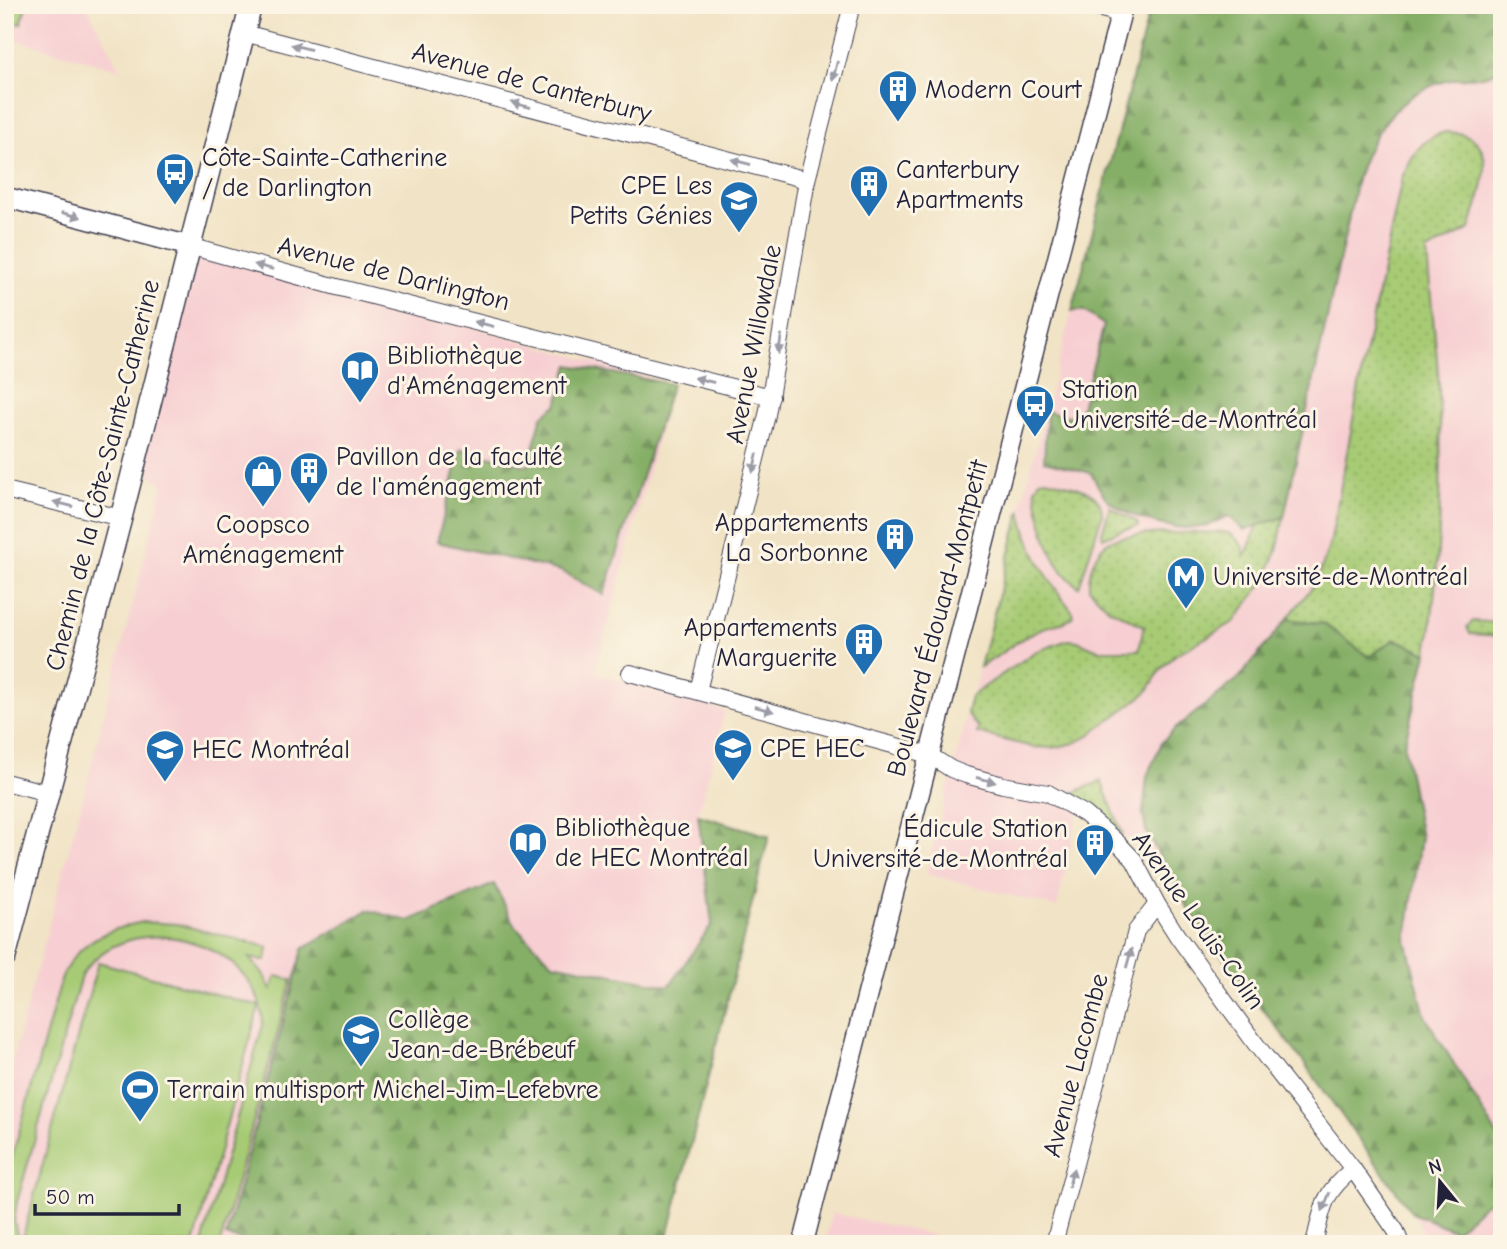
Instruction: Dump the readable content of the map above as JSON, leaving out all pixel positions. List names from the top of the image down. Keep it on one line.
{"streets":{"main road":["Chemin de la Côte-Sainte-Catherine"],"street":["Avenue de Canterbury","Avenue de Darlington","Avenue Willowdale","Boulevard Édouard-Montpetit","Avenue Louis-Colin","Avenue Lacombe"]},"crossings":[["Avenue de Canterbury","Avenue Willowdale"],["Avenue de Canterbury","Chemin de la Côte-Sainte-Catherine"],["Avenue de Darlington","Avenue Willowdale"],["Avenue de Darlington","Chemin de la Côte-Sainte-Catherine"],["Avenue Willowdale","Avenue Louis-Colin"],["Boulevard Édouard-Montpetit","Avenue Louis-Colin"],["Avenue Louis-Colin","Avenue Lacombe"]],"one_way":["Avenue de Canterbury","Avenue Willowdale","Avenue Louis-Colin","Avenue Lacombe"],"places":{"building":["Modern Court","Canterbury Apartments","Pavillon de la faculté de l'aménagement","Appartements La Sorbonne","Appartements Marguerite","Édicule Station Université-de-Montréal"],"bus stop":["Côte-Sainte-Catherine / de Darlington","Station Université-de-Montréal"],"school or university":["CPE Les Petits Génies","CPE HEC","HEC Montréal","Collège Jean-de-Brébeuf"],"library":["Bibliothèque d'Aménagement","Bibliothèque de HEC Montréal"],"shop":["Coopsco Aménagement"],"metro station":["Université-de-Montréal"],"sports":["Terrain multisport Michel-Jim-Lefebvre"]},"scale_bar":"50 m","north":"top"}
